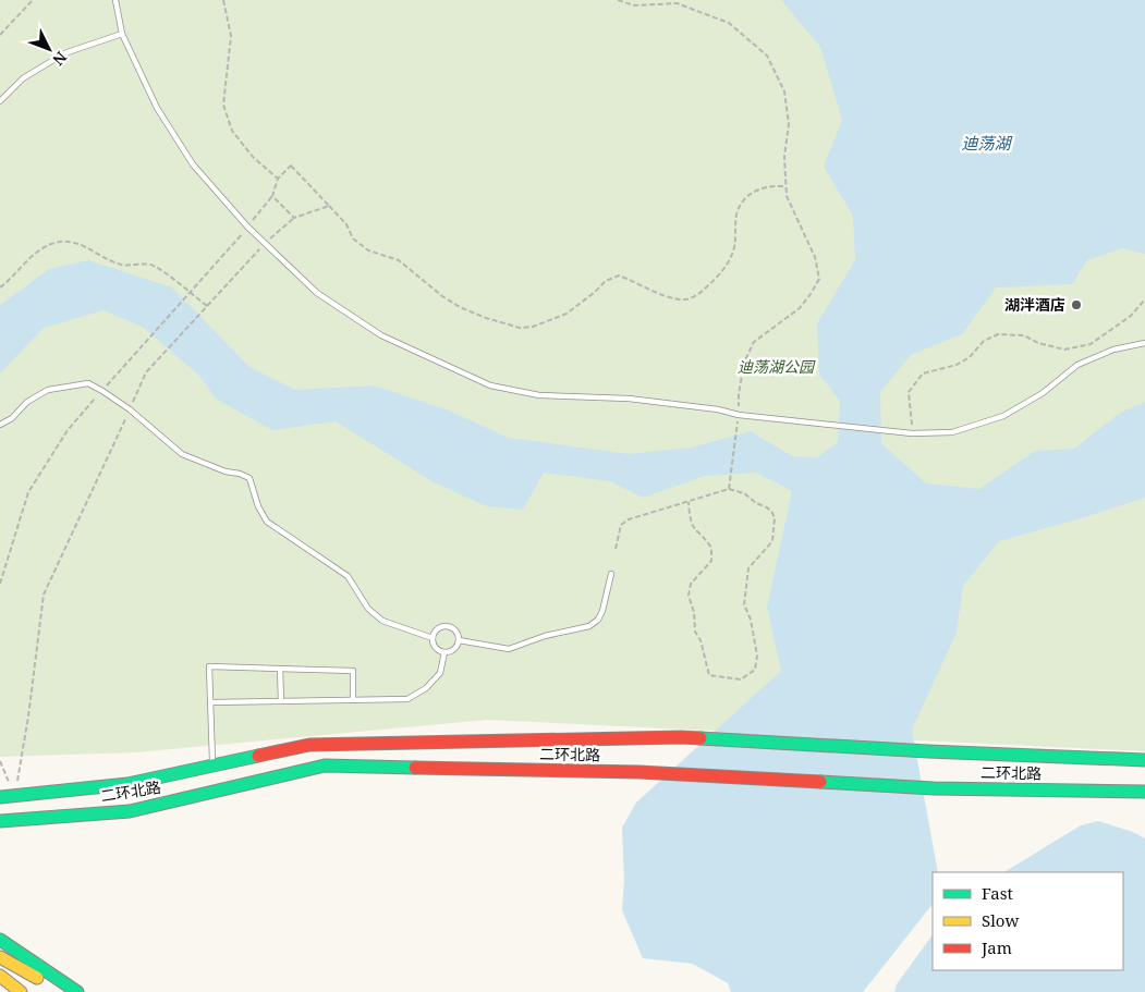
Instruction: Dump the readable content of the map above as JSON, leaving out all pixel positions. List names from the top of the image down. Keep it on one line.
{"streets":{"main road":["二环北路"]},"water":["迪荡湖"],"parks":["迪荡湖公园"],"places":["湖泮酒店"],"legend":["Fast","Slow","Jam"],"north":"bottom right"}
